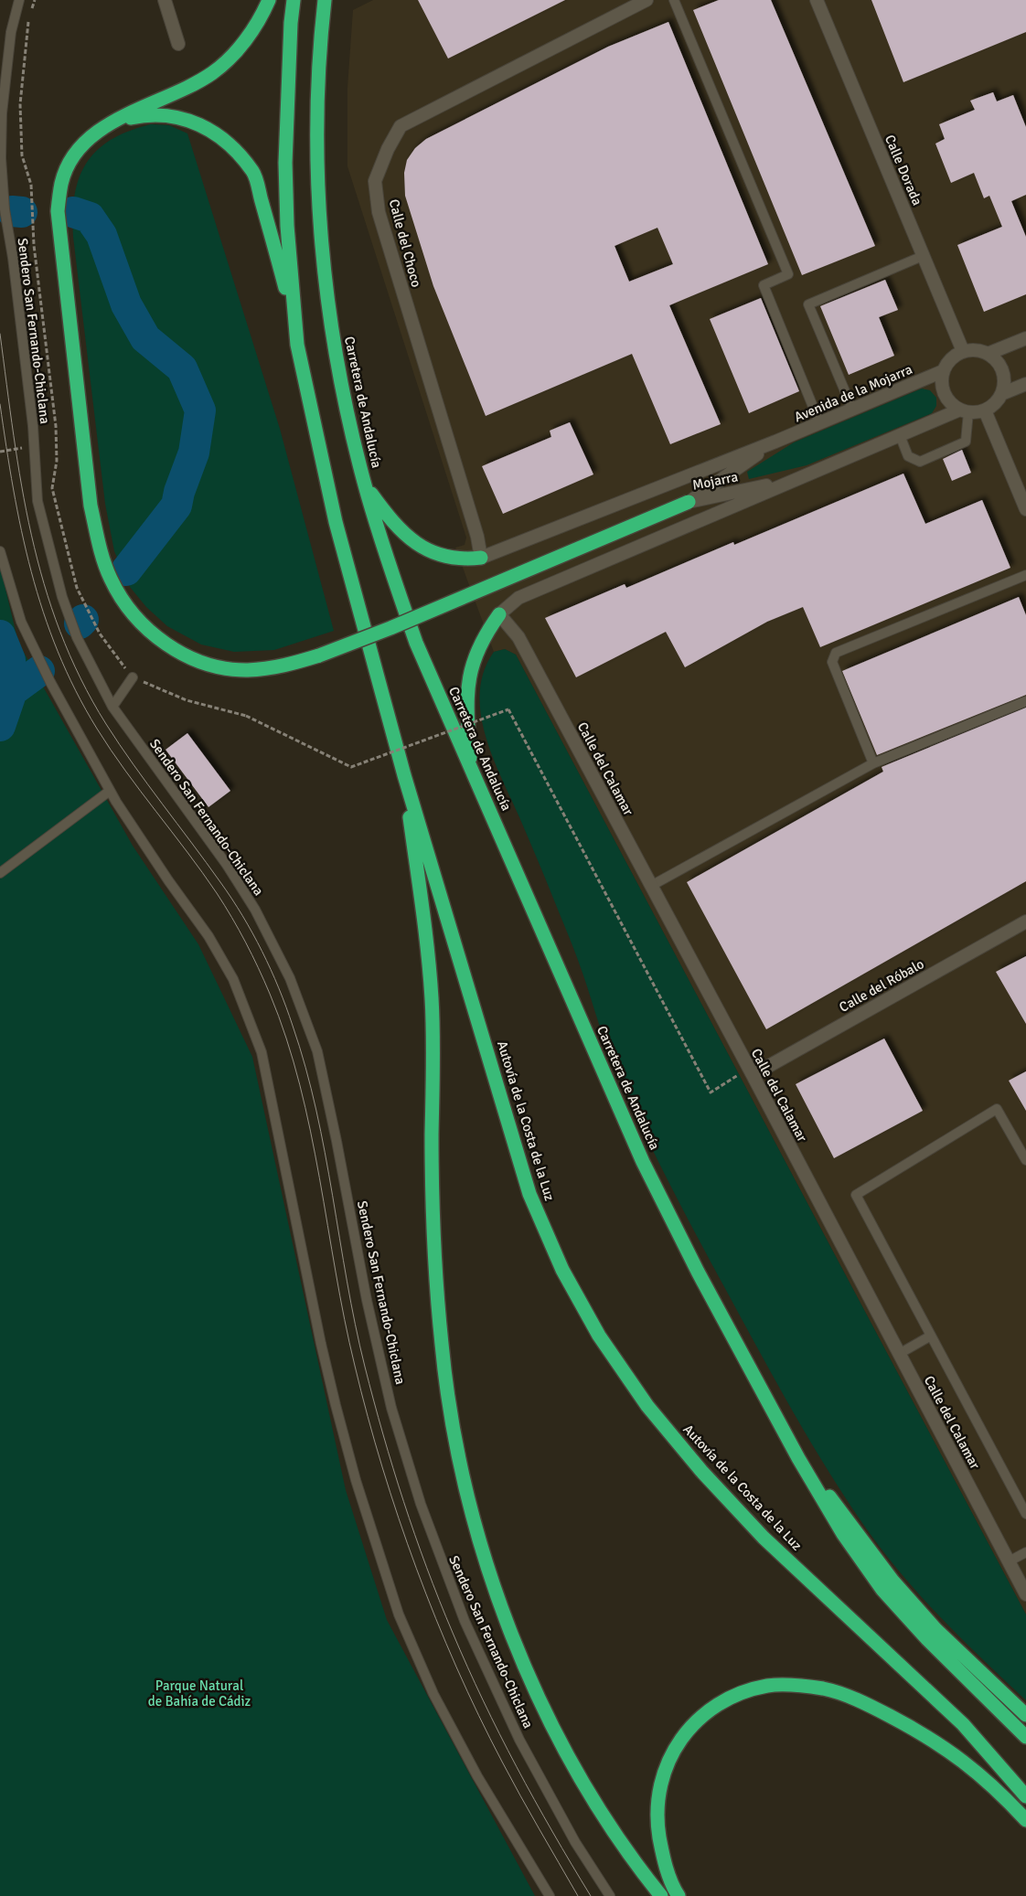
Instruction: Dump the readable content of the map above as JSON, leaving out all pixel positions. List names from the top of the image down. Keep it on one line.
{"streets":{"highway":["Carretera de Andalucía","Autovía de la Costa de la Luz"],"street":["Calle Dorada","Calle del Choco","Avenida de la Mojarra","Mojarra","Calle del Calamar","Calle del Róbalo"],"lane":["Sendero San Fernando-Chiclana"]},"crossings":[["Calle Dorada","Avenida de la Mojarra"],["Avenida de la Mojarra","Mojarra"],["Calle del Calamar","Calle del Róbalo"]],"parks":["Parque Natural de Bahía de Cádiz"]}
